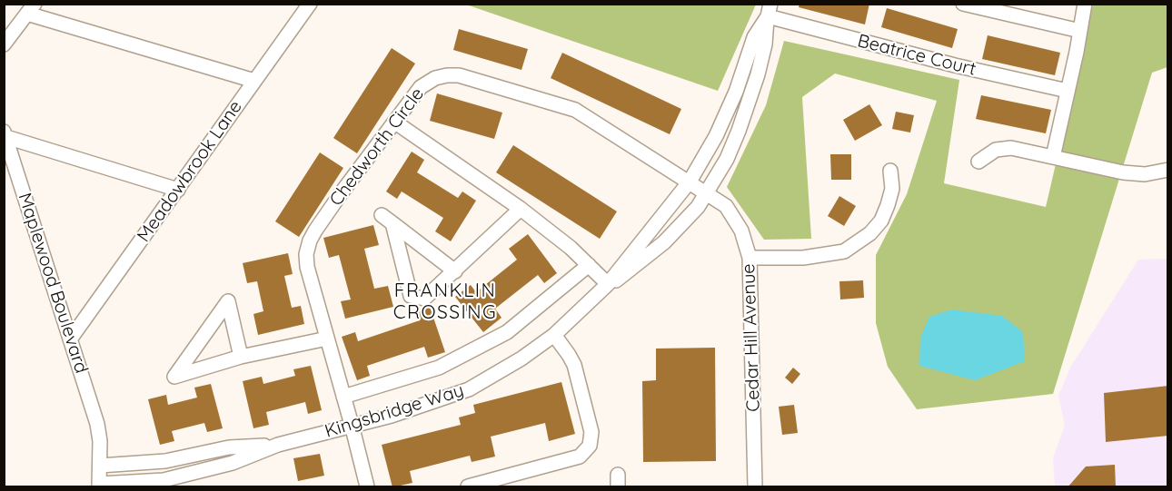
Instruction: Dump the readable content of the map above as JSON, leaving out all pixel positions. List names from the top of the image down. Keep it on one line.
{"streets":{"street":["Beatrice Court","Chedworth Circle","Meadowbrook Lane","Maplewood Boulevard","Cedar Hill Avenue","Kingsbridge Way"]},"crossings":[["Chedworth Circle","Cedar Hill Avenue"],["Chedworth Circle","Kingsbridge Way"],["Meadowbrook Lane","Maplewood Boulevard"],["Maplewood Boulevard","Kingsbridge Way"]],"districts":["FRANKLIN CROSSING"]}
